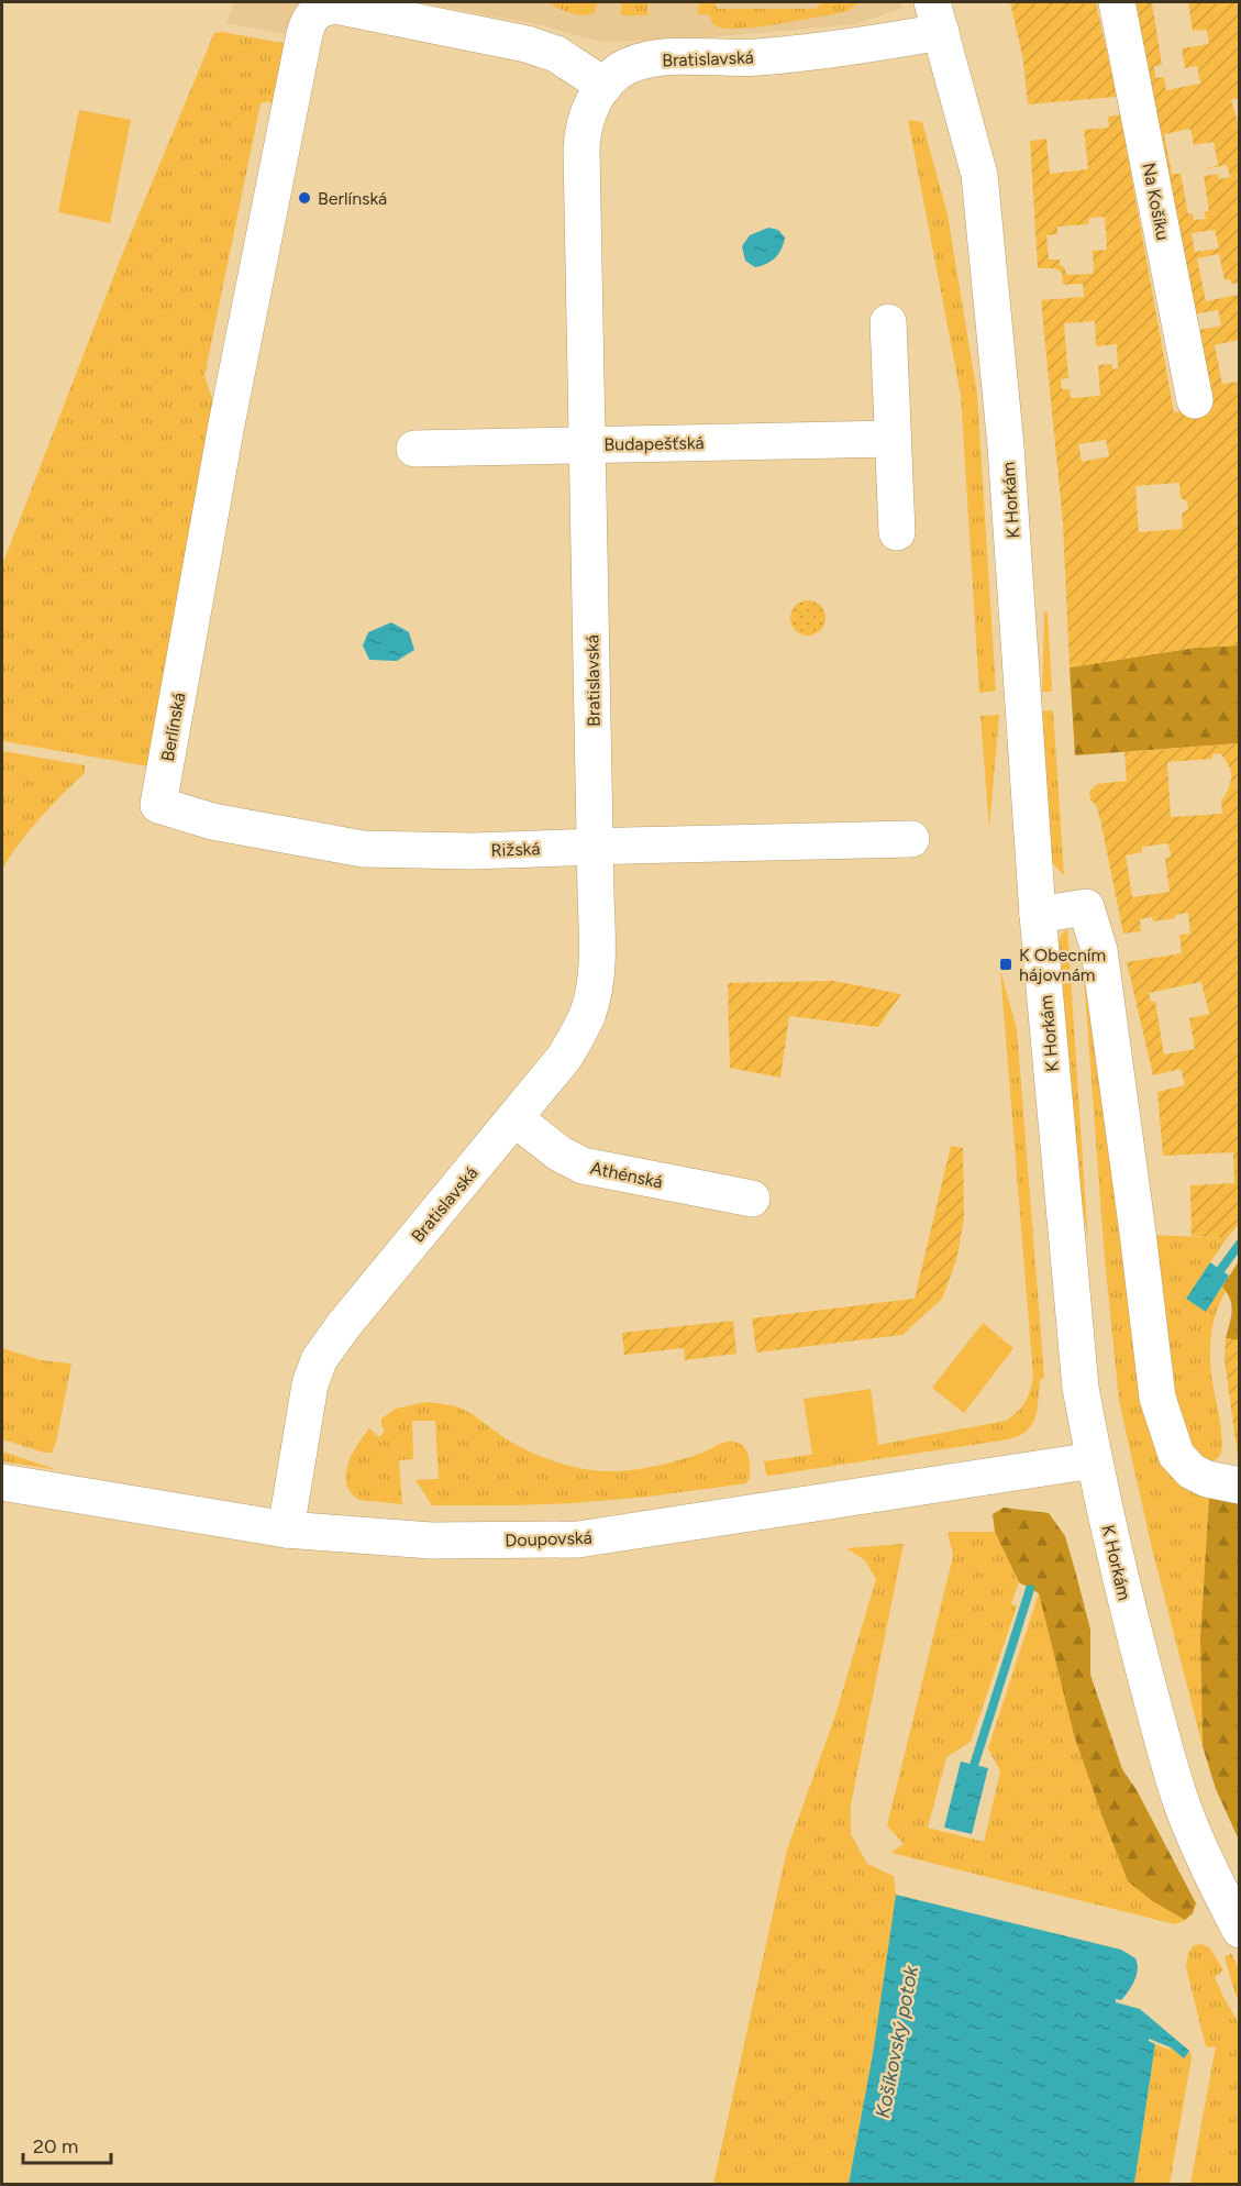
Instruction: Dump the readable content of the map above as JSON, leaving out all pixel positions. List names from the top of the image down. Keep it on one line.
{"streets":{"street":["Bratislavská","Na Košíku","Budapešťská","K Horkám","Berlínská","Rižská","Athénská","Doupovská"]},"crossings":[["Bratislavská","Budapešťská"],["Bratislavská","K Horkám"],["Bratislavská","Berlínská"],["Bratislavská","Rižská"],["Bratislavská","Athénská"],["Bratislavská","Doupovská"],["K Horkám","Doupovská"],["Berlínská","Rižská"]],"water":["Košíkovský potok"],"places":{"other":["Berlínská"],"transit":["K Obecním hájovnám"]},"scale_bar":"20 m"}
